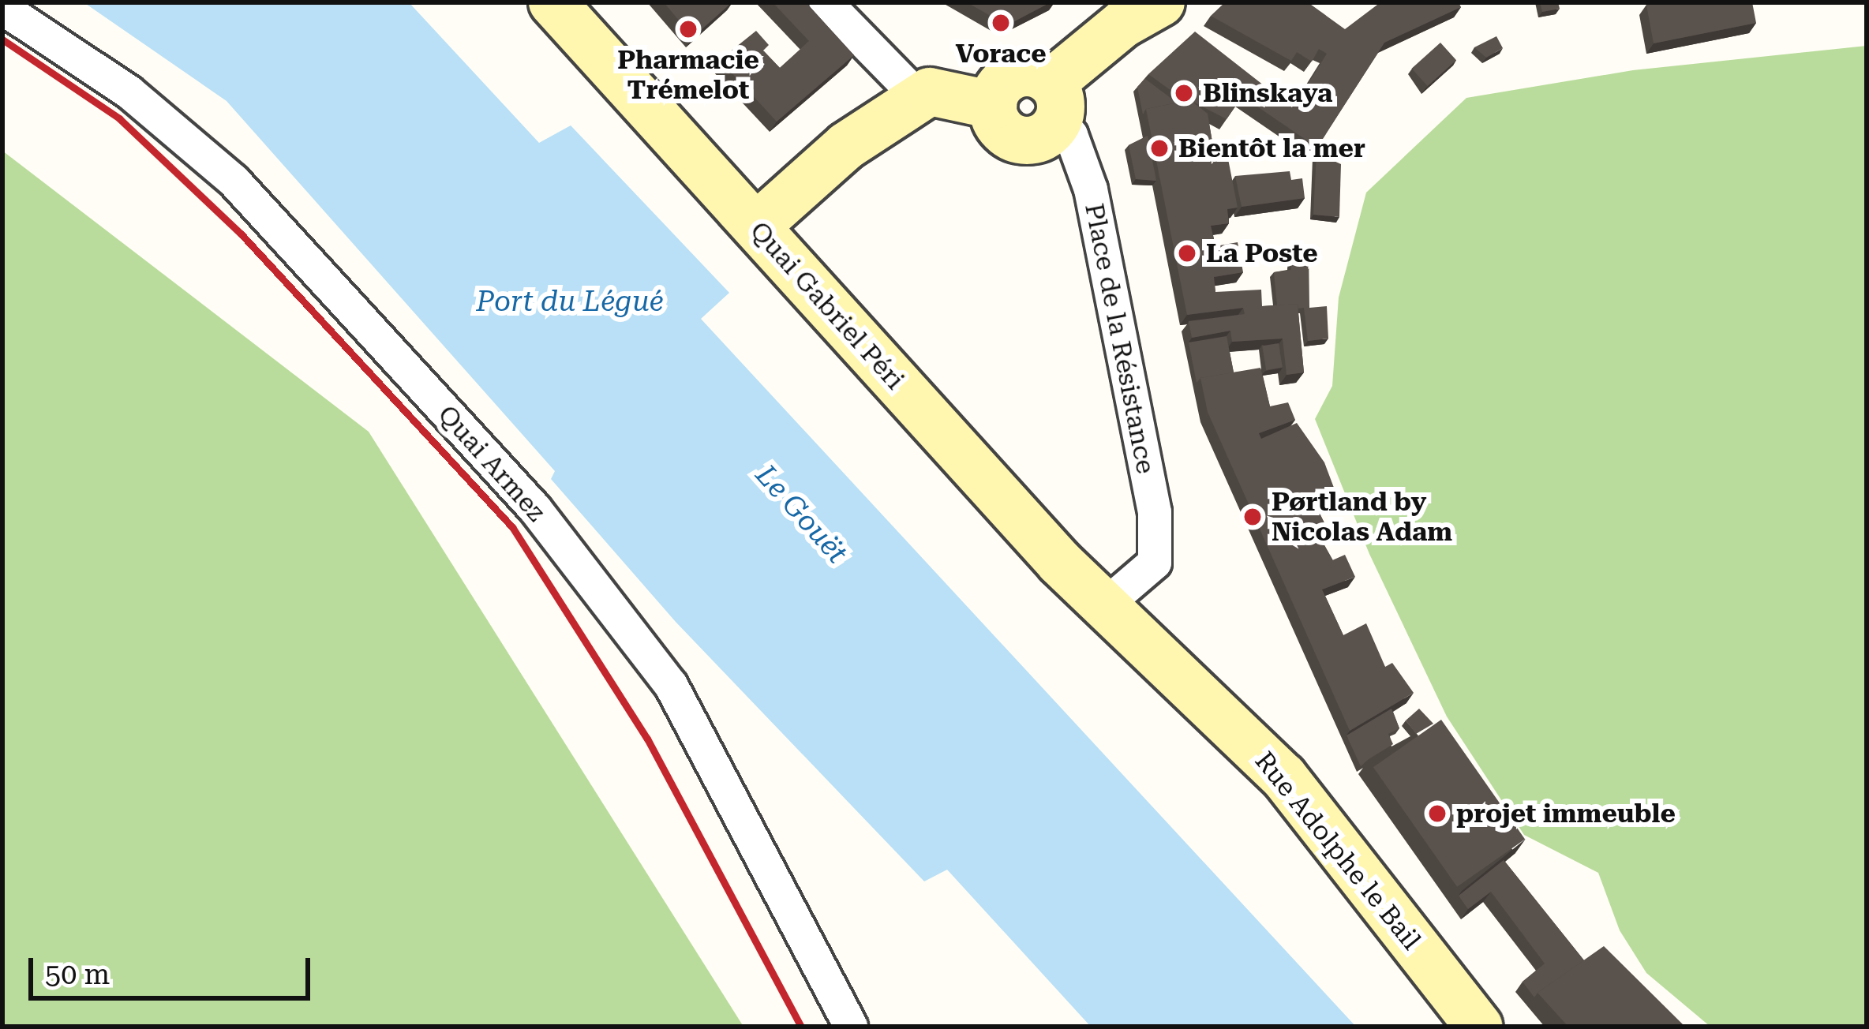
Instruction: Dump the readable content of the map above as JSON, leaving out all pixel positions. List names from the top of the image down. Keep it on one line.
{"streets":{"street":["Quai Gabriel Péri","Place de la Résistance","Quai Armez","Rue Adolphe le Bail"]},"crossings":[["Quai Gabriel Péri","Place de la Résistance"],["Quai Gabriel Péri","Rue Adolphe le Bail"],["Place de la Résistance","Rue Adolphe le Bail"]],"water":["Port du Légué","Le Gouët"],"places":["Vorace","Pharmacie Trémelot","Blinskaya","Bientôt la mer","La Poste","Pørtland by Nicolas Adam","projet immeuble"],"scale_bar":"50 m"}
